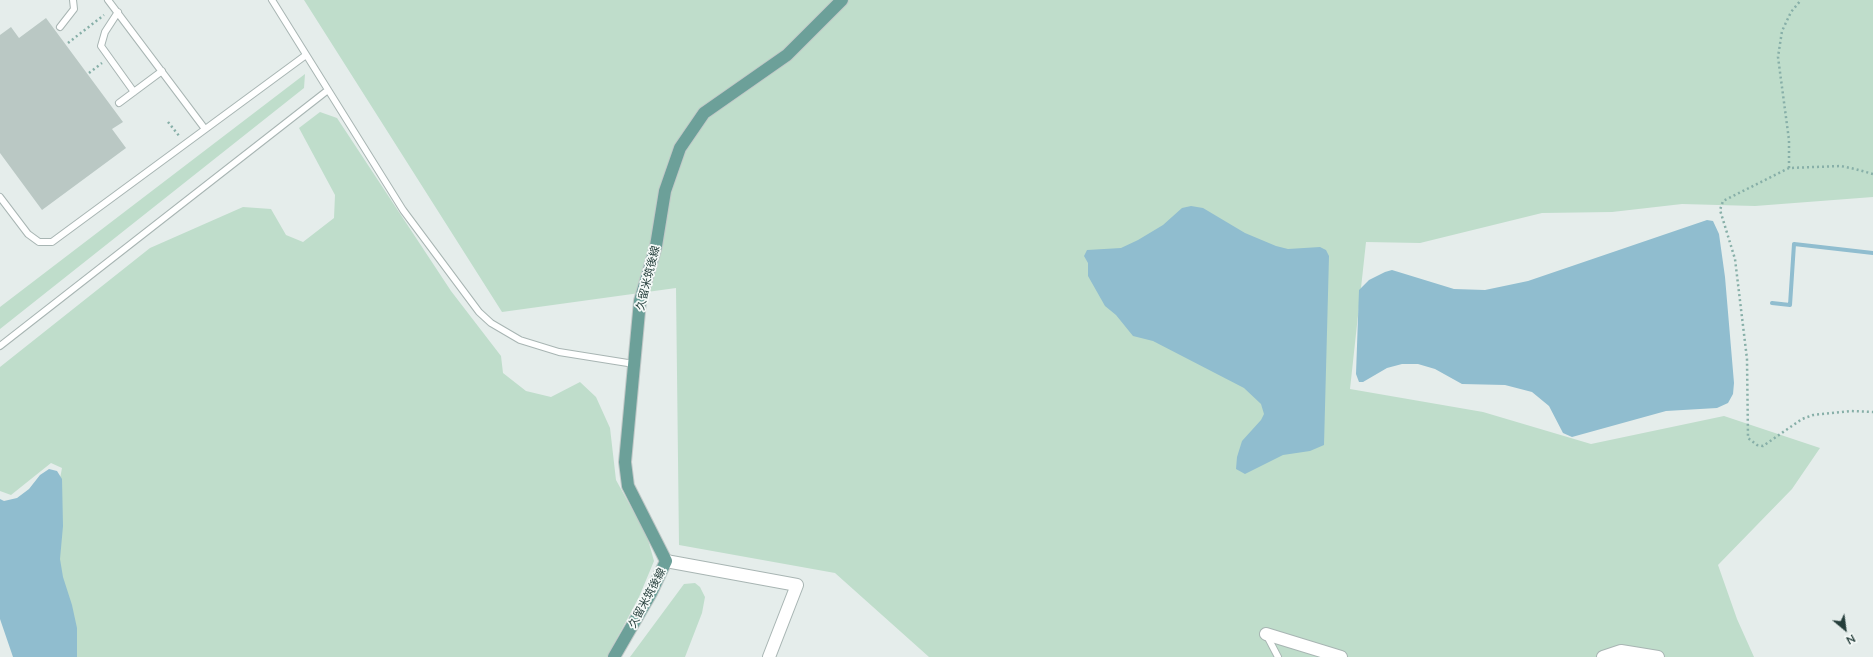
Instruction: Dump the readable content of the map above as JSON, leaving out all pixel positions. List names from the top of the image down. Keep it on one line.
{"streets":{"main road":["久留米筑後線"]},"north":"bottom right"}
